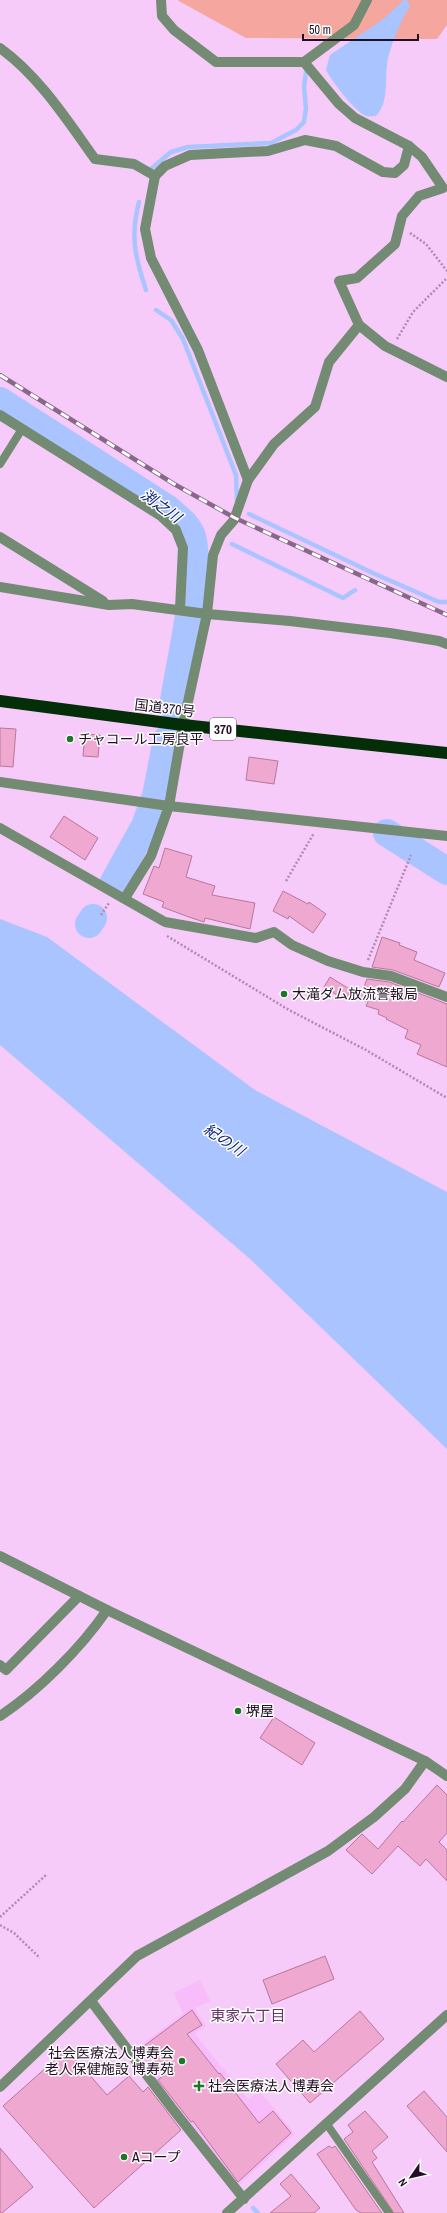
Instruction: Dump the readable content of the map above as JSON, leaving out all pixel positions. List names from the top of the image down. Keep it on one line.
{"streets":{"highway":["国道370号","370"]},"districts":["東家六丁目"],"water":["渕之川","紀の川"],"places":{"other":["チャコール工房良平","大滝ダム放流警報局","堺屋","社会医療法人博寿会 老人保健施設 博寿苑","Aコープ"],"health":["社会医療法人博寿会"]},"scale_bar":"50 m","north":"bottom left"}
